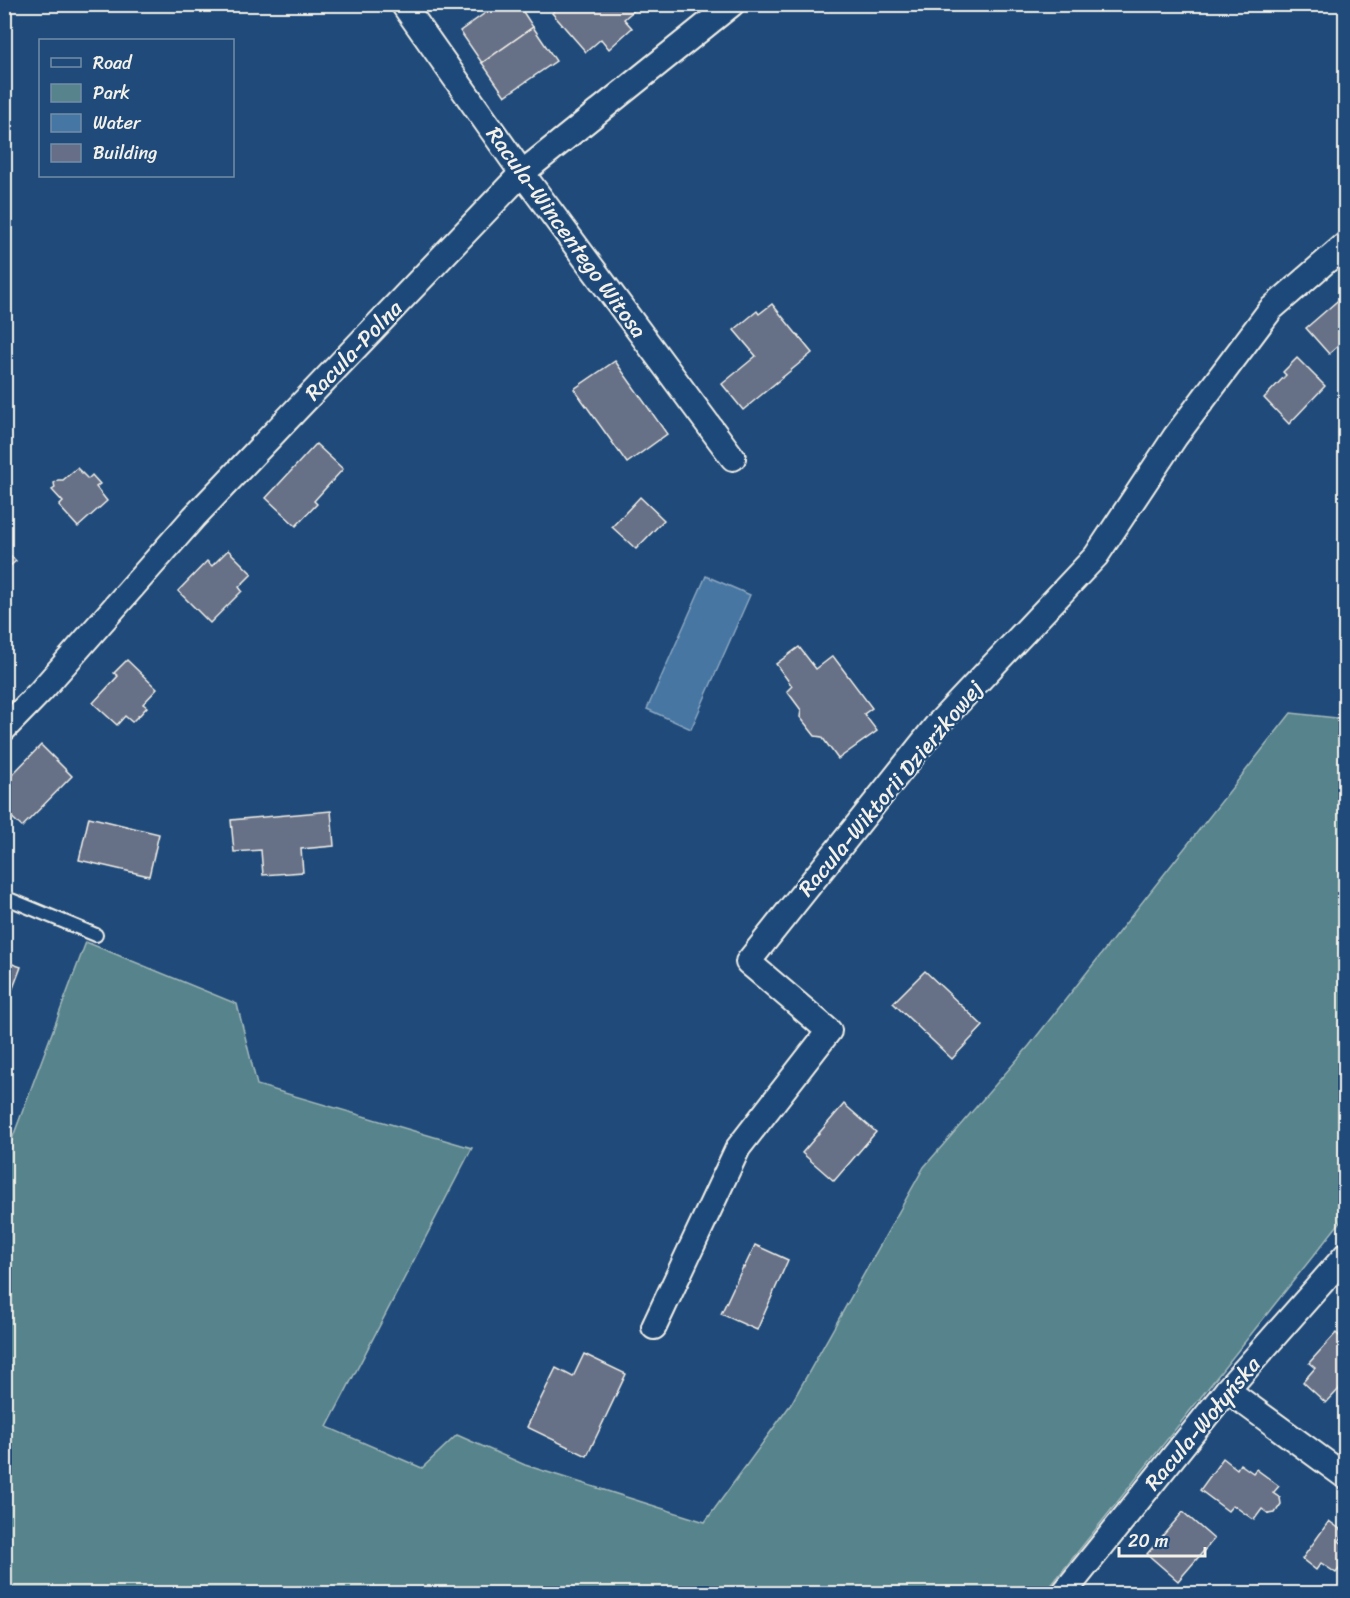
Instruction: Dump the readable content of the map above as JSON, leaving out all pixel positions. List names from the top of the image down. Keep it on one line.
{"streets":{"street":["Racula-Wincentego Witosa","Racula-Polna","Racula-Wiktorii Dzierżkowej","Racula-Wołyńska"]},"crossings":[["Racula-Wincentego Witosa","Racula-Polna"]],"legend":["Road","Park","Water","Building"],"scale_bar":"20 m"}
